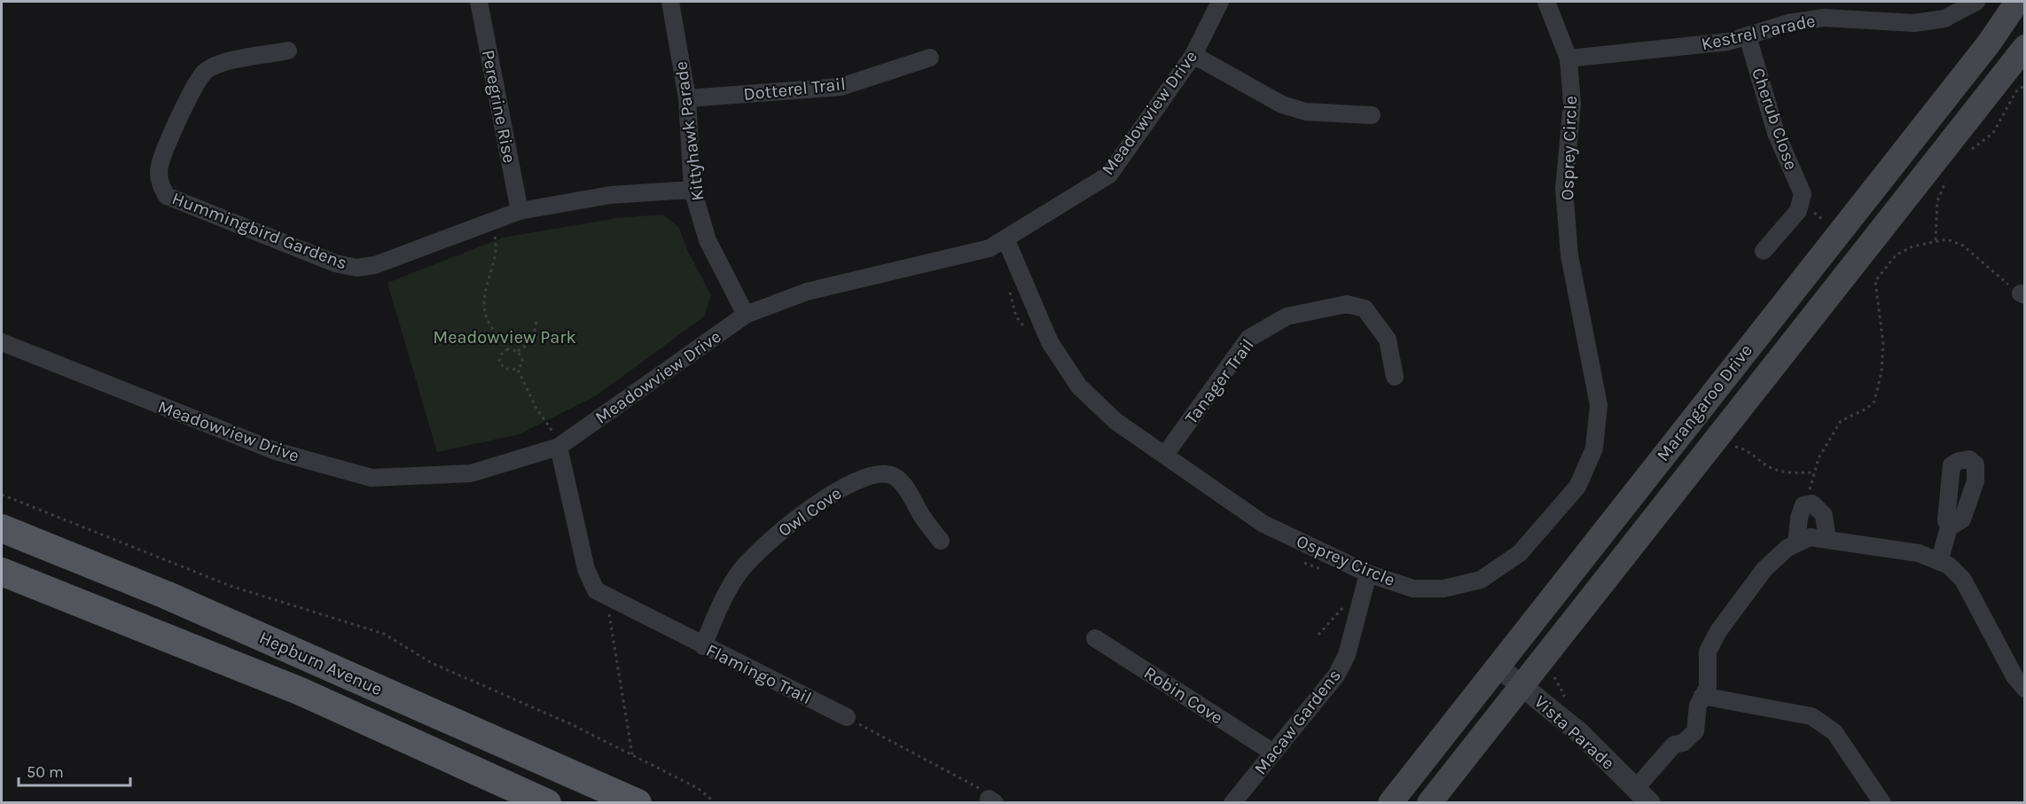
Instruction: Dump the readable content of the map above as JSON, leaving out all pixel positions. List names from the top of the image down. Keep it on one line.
{"streets":{"main road":["Marangaroo Drive","Hepburn Avenue"],"street":["Kestrel Parade","Dotterel Trail","Peregrine Rise","Meadowview Drive","Cherub Close","Kittyhawk Parade","Osprey Circle","Hummingbird Gardens","Tanager Trail","Owl Cove","Flamingo Trail","Robin Cove","Macaw Gardens","Vista Parade"]},"crossings":[["Kestrel Parade","Cherub Close"],["Kestrel Parade","Osprey Circle"],["Dotterel Trail","Kittyhawk Parade"],["Peregrine Rise","Hummingbird Gardens"],["Meadowview Drive","Kittyhawk Parade"],["Meadowview Drive","Osprey Circle"],["Meadowview Drive","Flamingo Trail"],["Kittyhawk Parade","Hummingbird Gardens"],["Osprey Circle","Tanager Trail"],["Osprey Circle","Macaw Gardens"],["Marangaroo Drive","Vista Parade"],["Owl Cove","Flamingo Trail"],["Robin Cove","Macaw Gardens"]],"parks":["Meadowview Park"],"scale_bar":"50 m"}
